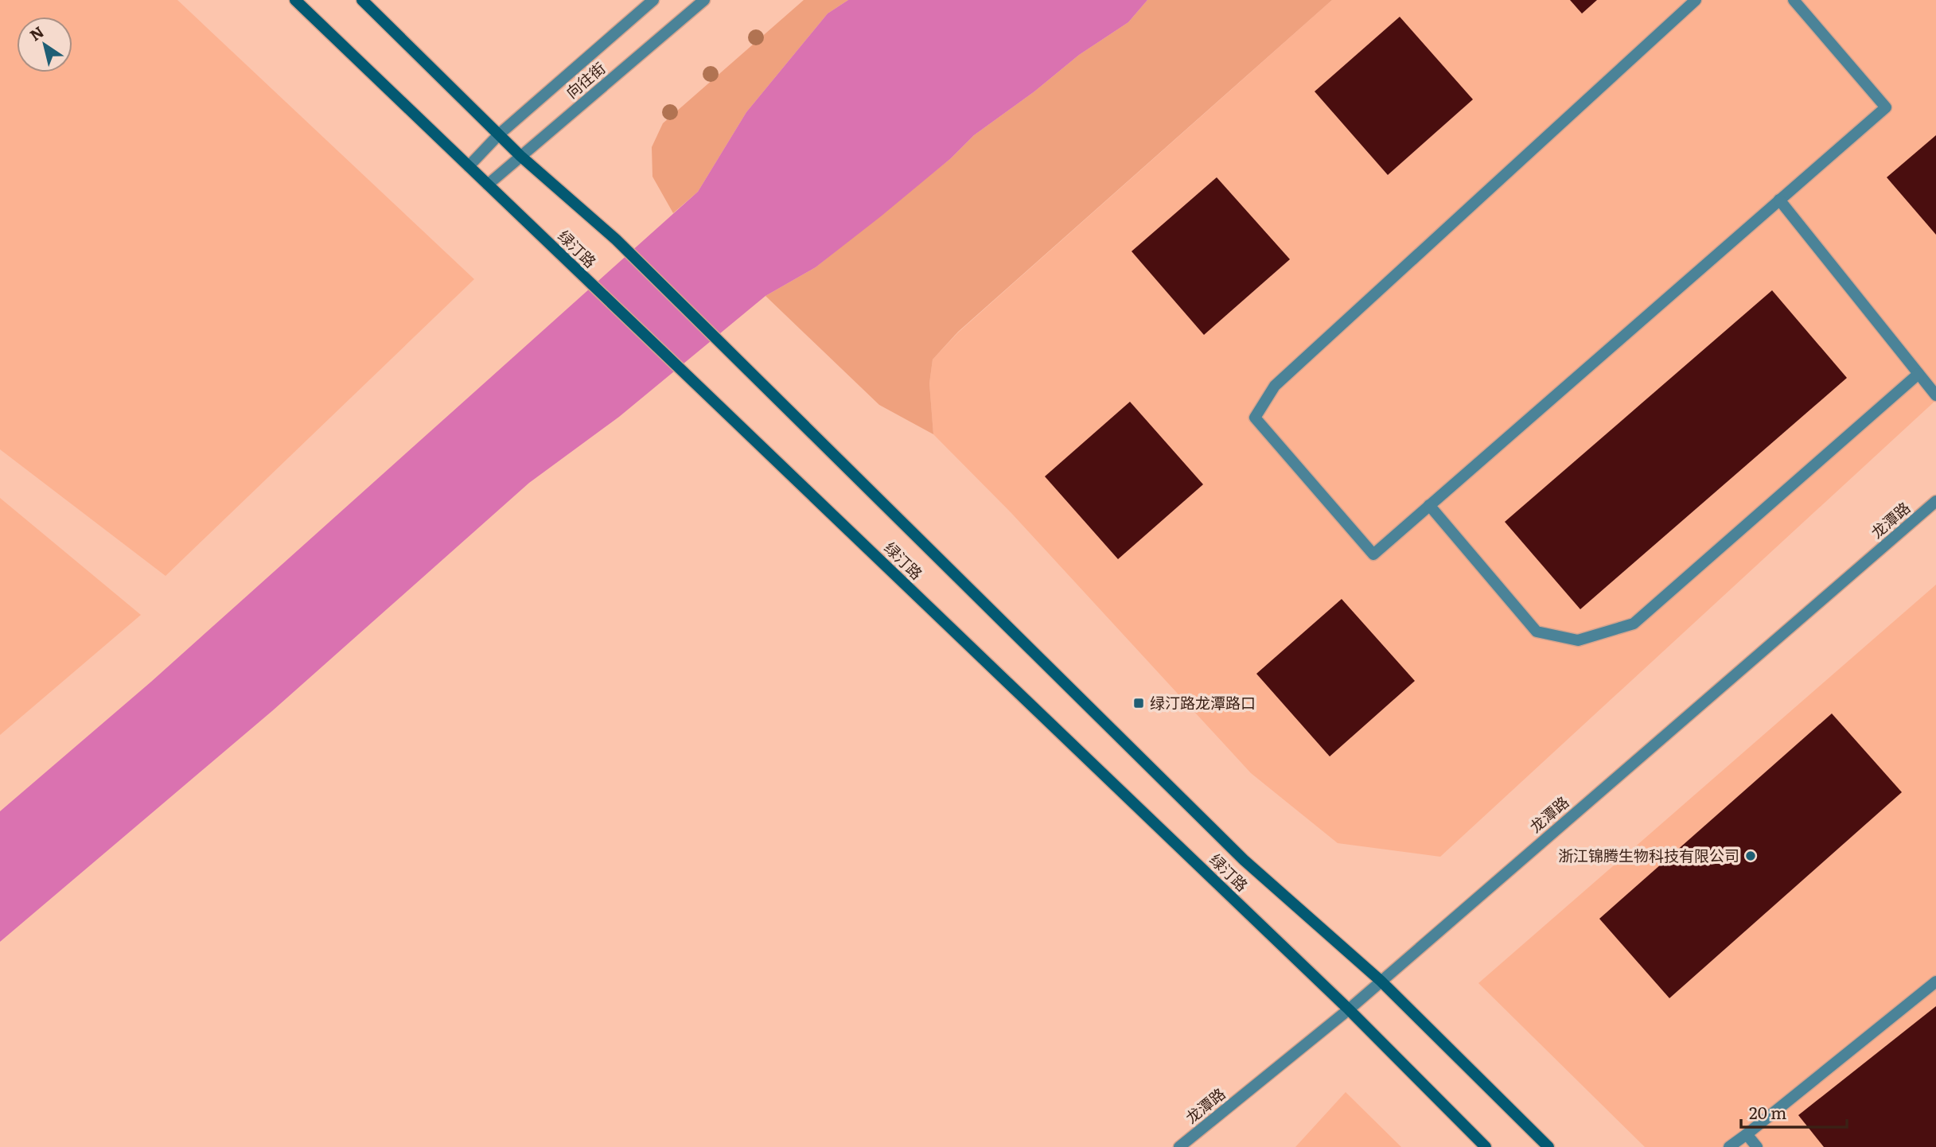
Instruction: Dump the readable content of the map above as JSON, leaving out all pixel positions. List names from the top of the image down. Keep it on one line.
{"streets":{"main road":["绿汀路"],"street":["向往街","龙潭路"]},"crossings":[["向往街","绿汀路"],["绿汀路","龙潭路"]],"places":{"transit":["绿汀路龙潭路口"],"other":["浙江锦腾生物科技有限公司"]},"scale_bar":"20 m","north":"top left"}
